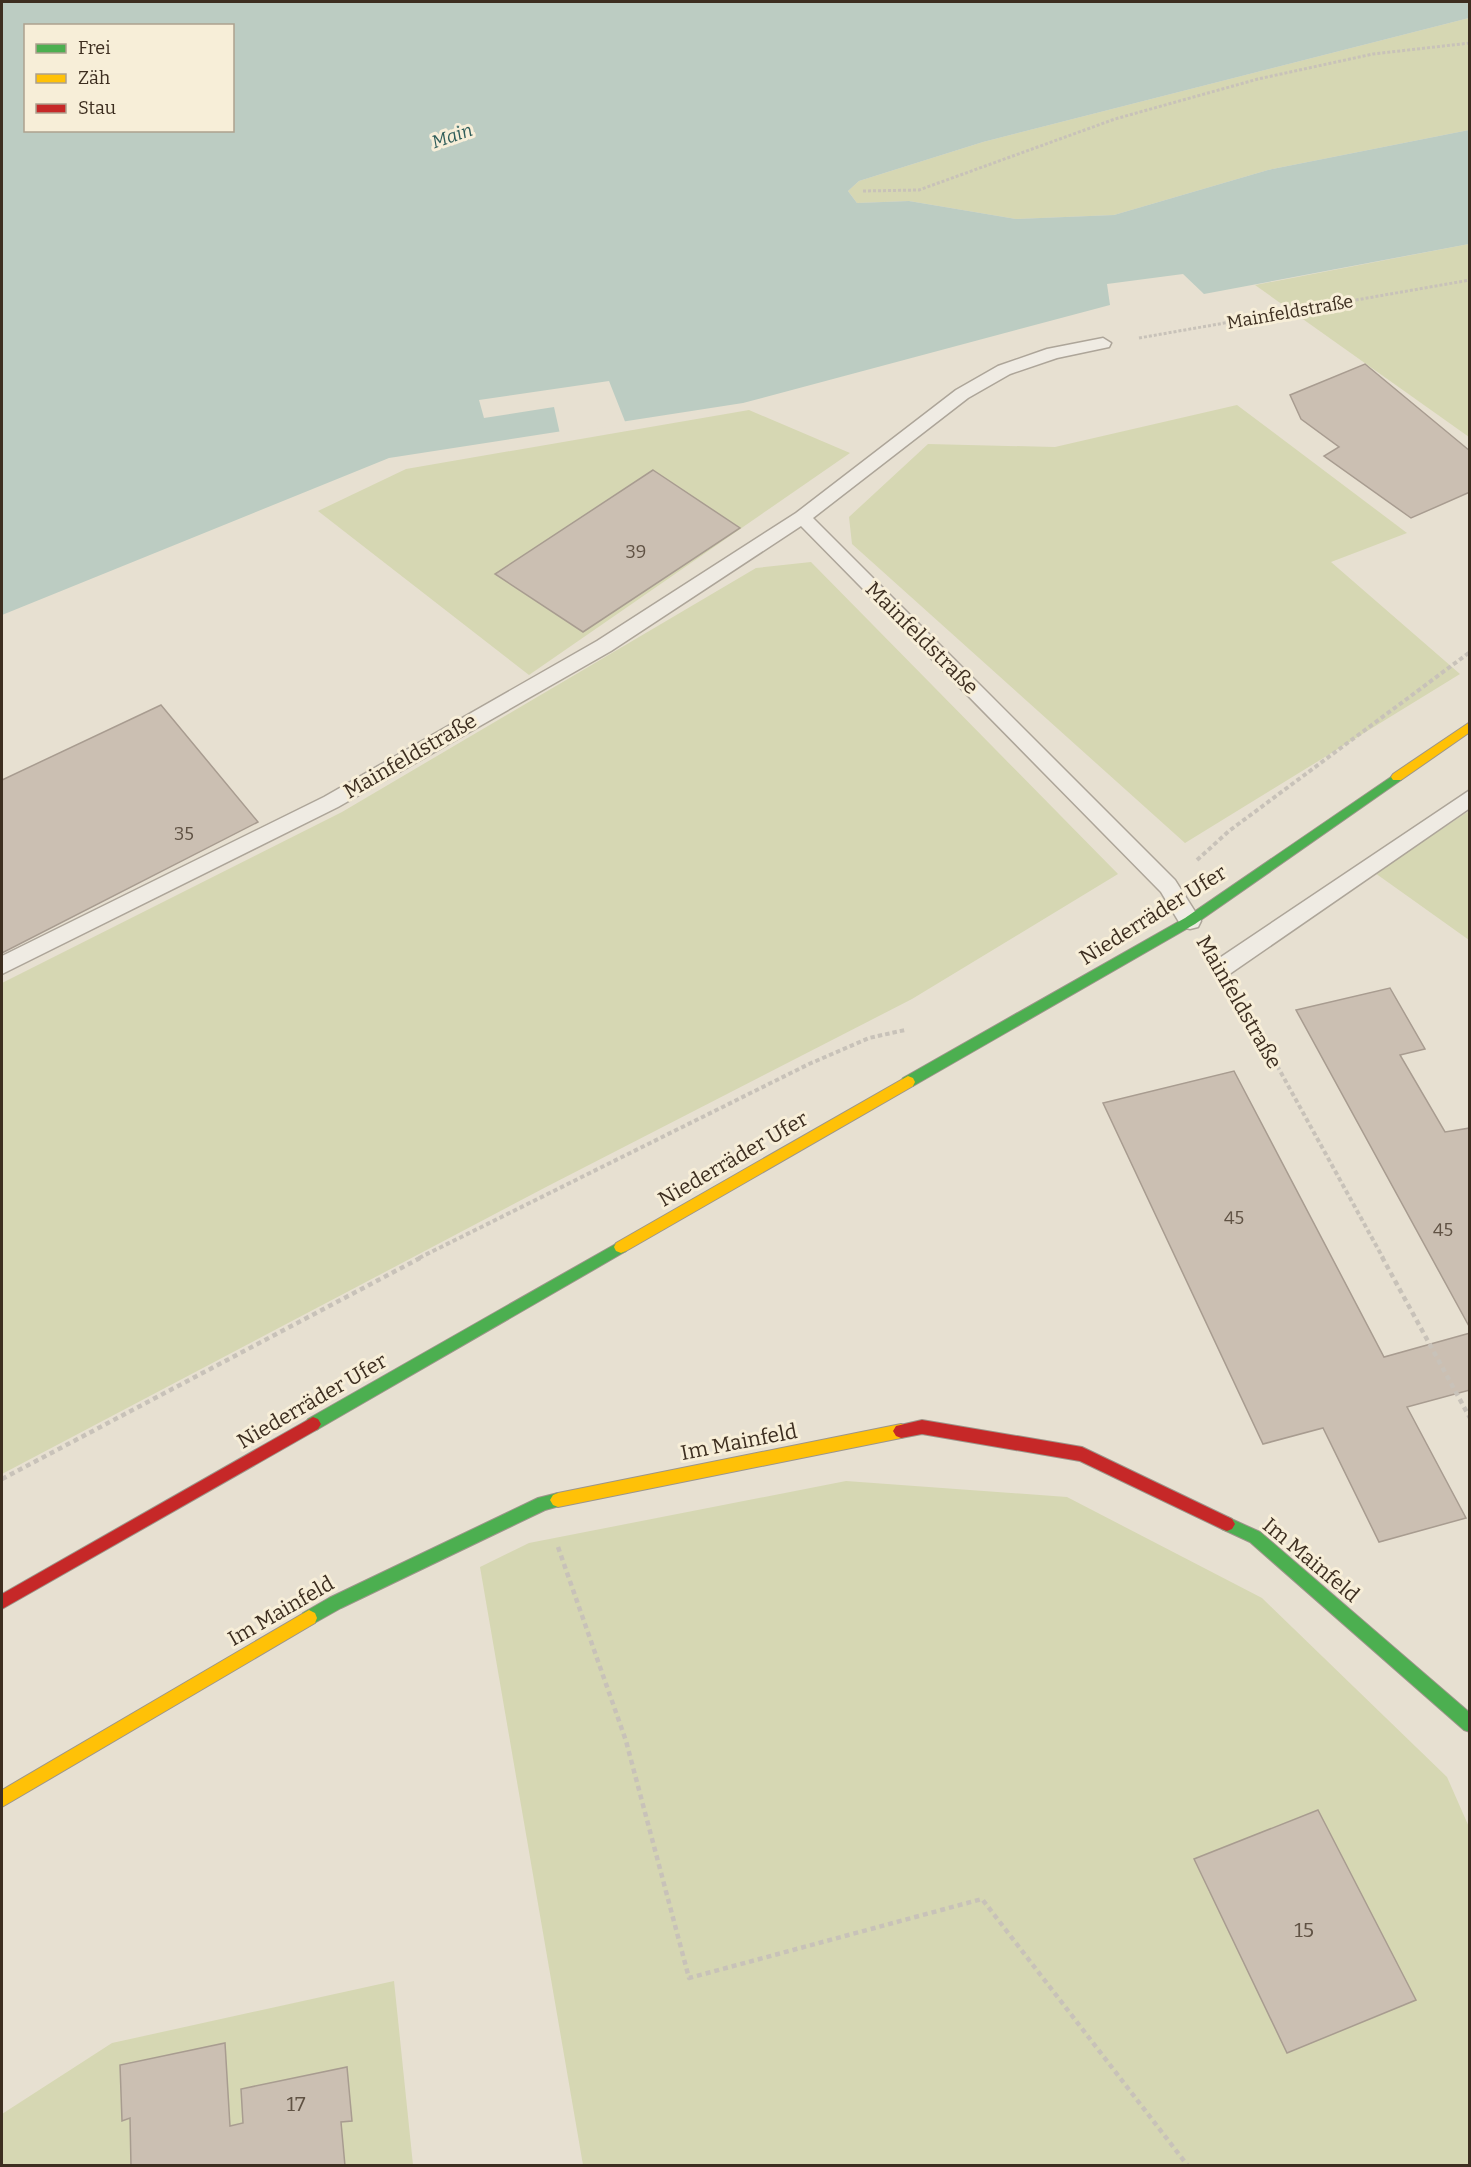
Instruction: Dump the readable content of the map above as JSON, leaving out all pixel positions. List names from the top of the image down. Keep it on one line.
{"streets":{"main road":["Niederräder Ufer","Im Mainfeld"],"lane":["Mainfeldstraße"]},"crossings":[["Mainfeldstraße","Niederräder Ufer"]],"water":["Main"],"house_numbers":["39","35","45","45","15","17"],"legend":["Frei","Zäh","Stau"]}
